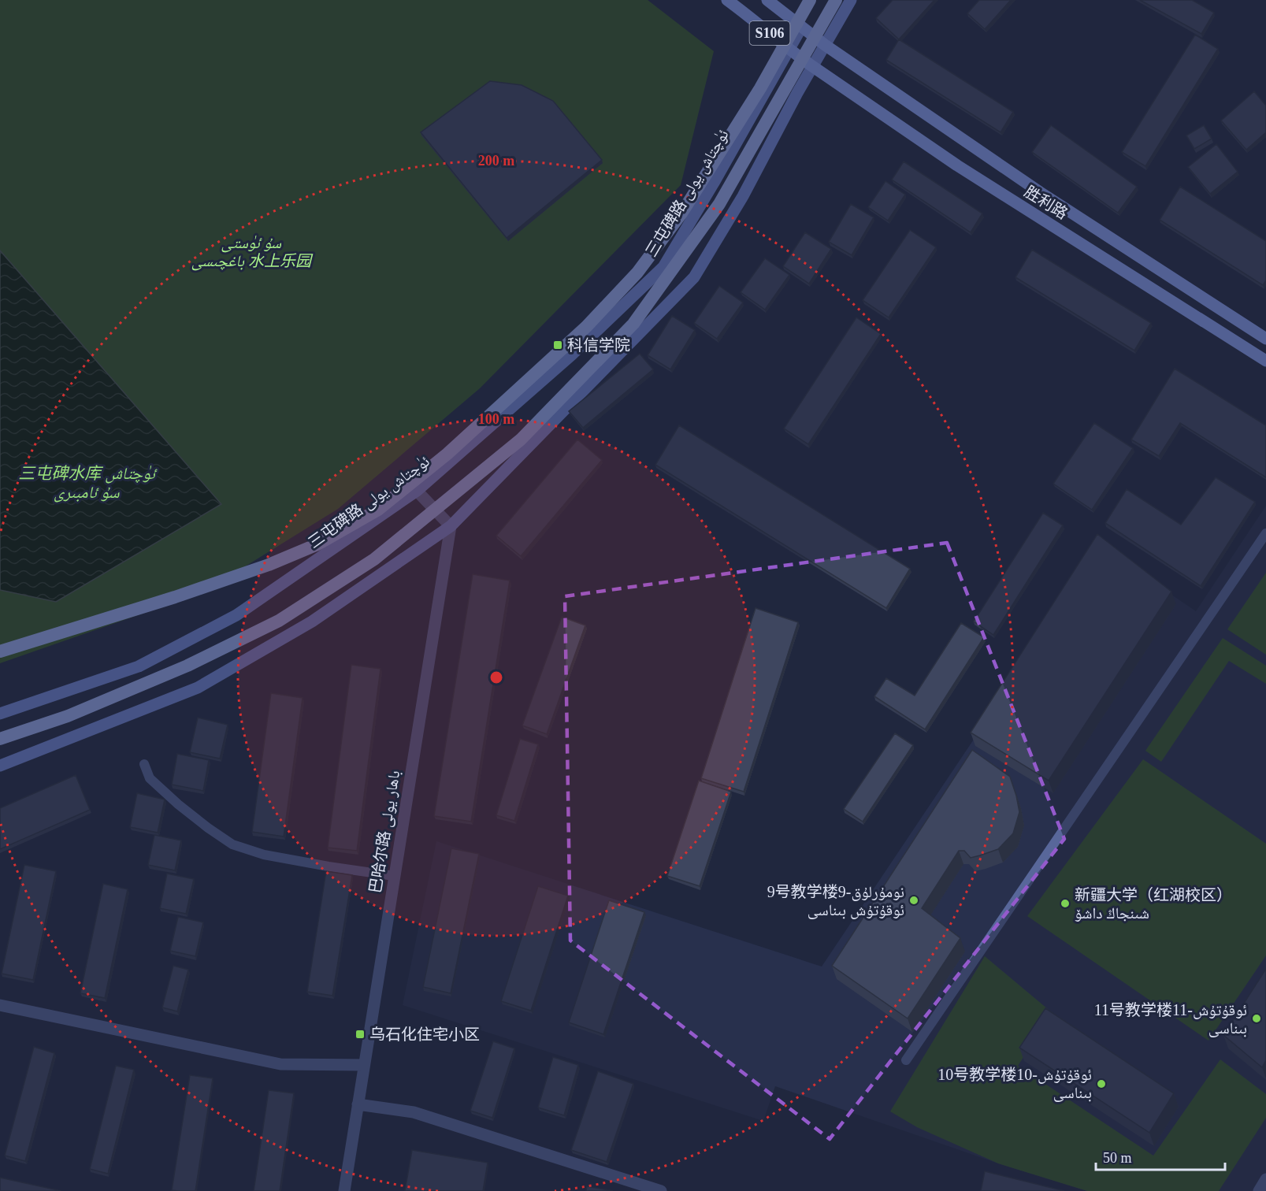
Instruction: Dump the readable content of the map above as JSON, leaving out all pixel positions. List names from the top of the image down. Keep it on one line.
{"streets":{"main road":["S106","三屯碑路 ئۈچتاش يولى","胜利路"],"street":["巴哈尔路 باھار يولى"]},"crossings":[["S106","三屯碑路 ئۈچتاش يولى"],["S106","胜利路"],["三屯碑路 ئۈچتاش يولى","胜利路"]],"water":["三屯碑水库 ئۈچتاش سۇ ئامبىرى"],"parks":["سۇ ئۈستى باغچىسى 水上乐园"],"places":{"transit":["科信学院","乌石化住宅小区"],"other":["9号教学楼9-نومۇرلۇق ئوقۇتۇش بىناسى","新疆大学（红湖校区） شىنجاڭ داشۆ","11号教学楼11-ئوقۇتۇش بىناسى","10号教学楼10-ئوقۇتۇش بىناسى"]},"scale_bar":"50 m","rings":["200 m","100 m"]}
